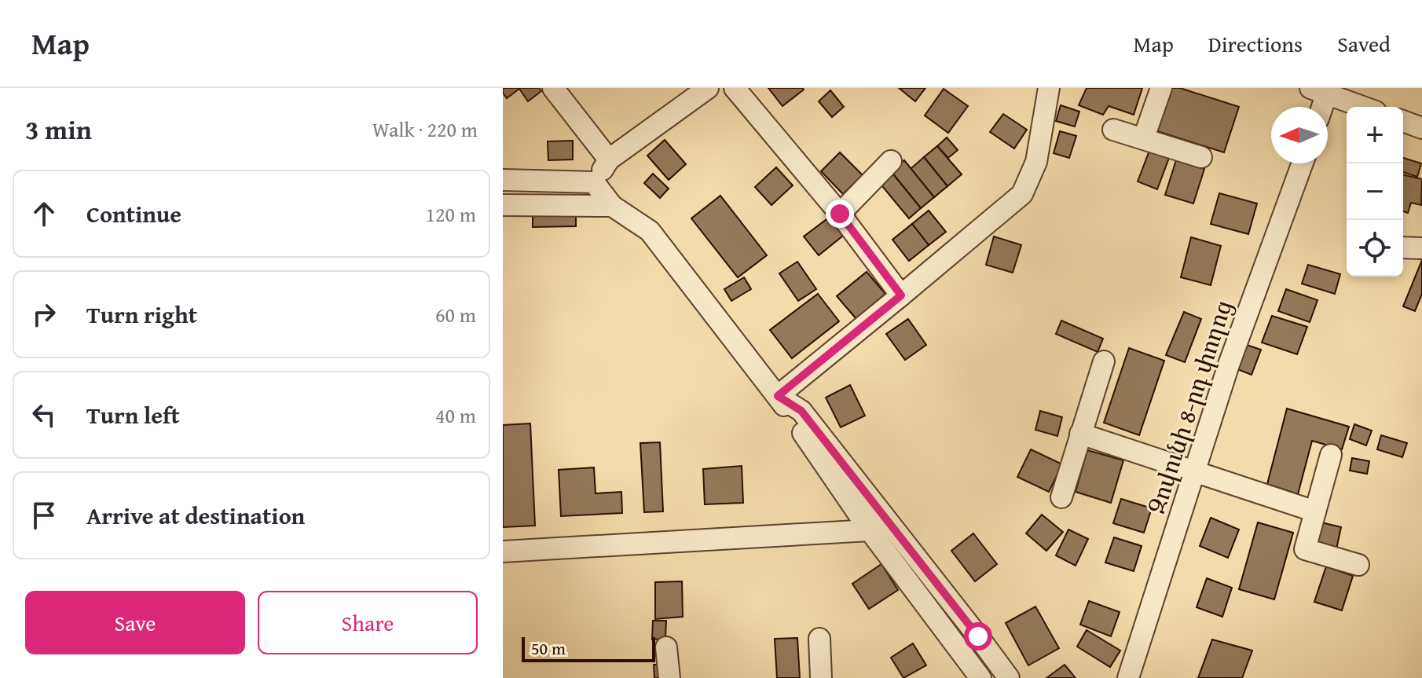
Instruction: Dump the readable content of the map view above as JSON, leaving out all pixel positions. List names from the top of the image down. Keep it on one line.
{"streets":{"street":["Զովունի 8-րդ փողոց"]},"scale_bar":"50 m","north":"left","page":{"header":"Map","nav":["Map","Directions","Saved"],"heading":["3 min","Walk · 220 m"],"map_buttons":["+","−"],"list":[["Continue","120 m"],["Turn right","60 m"],["Turn left","40 m"],"Arrive at destination"],"buttons":["Save","Share"],"scale":"50 m"}}
